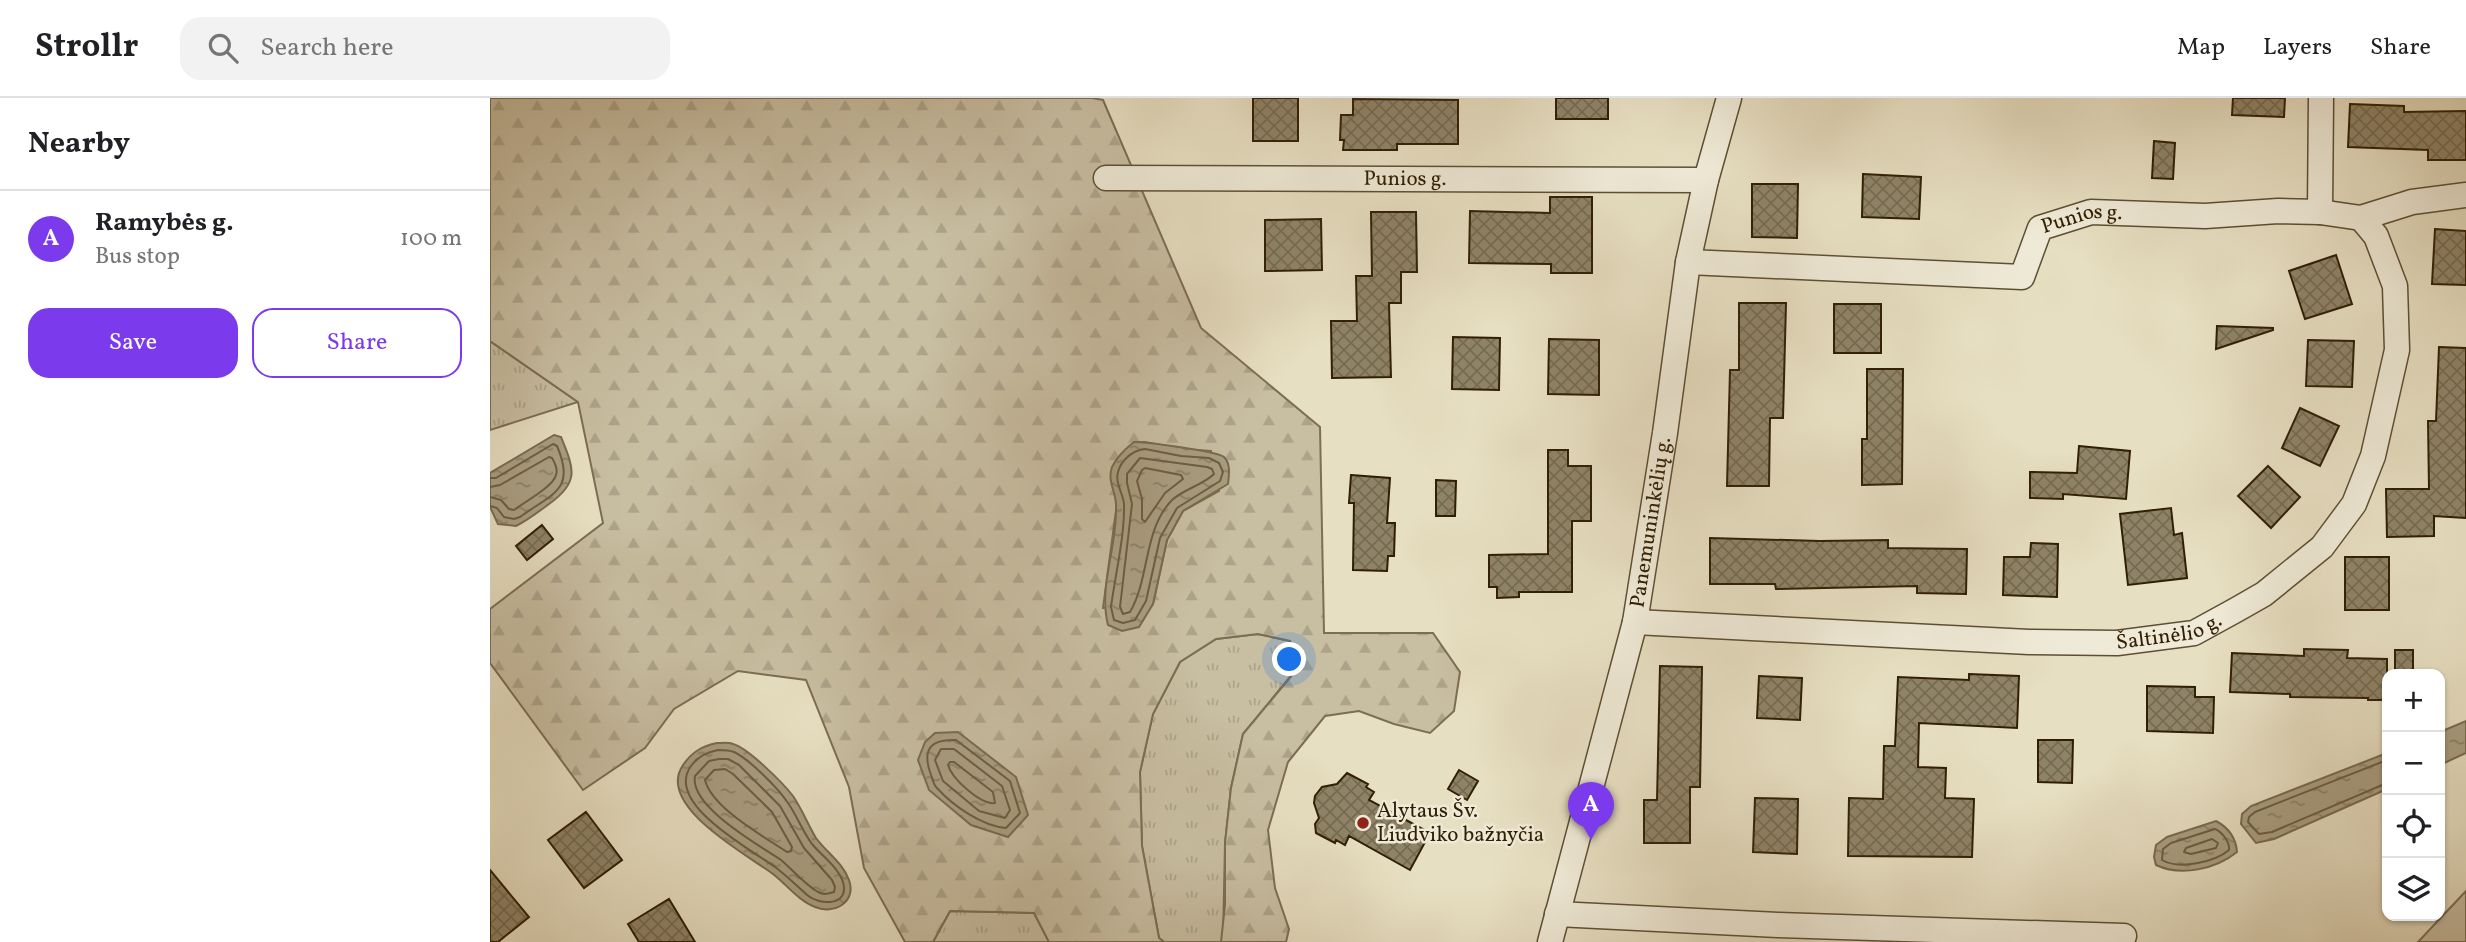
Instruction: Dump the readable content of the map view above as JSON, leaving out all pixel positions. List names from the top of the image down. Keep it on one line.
{"streets":{"street":["Punios g.","Panemuninkėlių g.","Šaltinėlio g."]},"crossings":[["Punios g.","Panemuninkėlių g."],["Punios g.","Šaltinėlio g."],["Panemuninkėlių g.","Šaltinėlio g."]],"places":["Alytaus Šv. Liudviko bažnyčia"],"page":{"header":"Strollr","search":"Search here","nav":["Map","Layers","Share"],"heading":"Nearby","list":[{"mark":"A","name":"Ramybės g.","note":"Bus stop","value":"100 m"}],"buttons":["Save","Share"],"map_buttons":["+","−"],"pins":"A"}}
